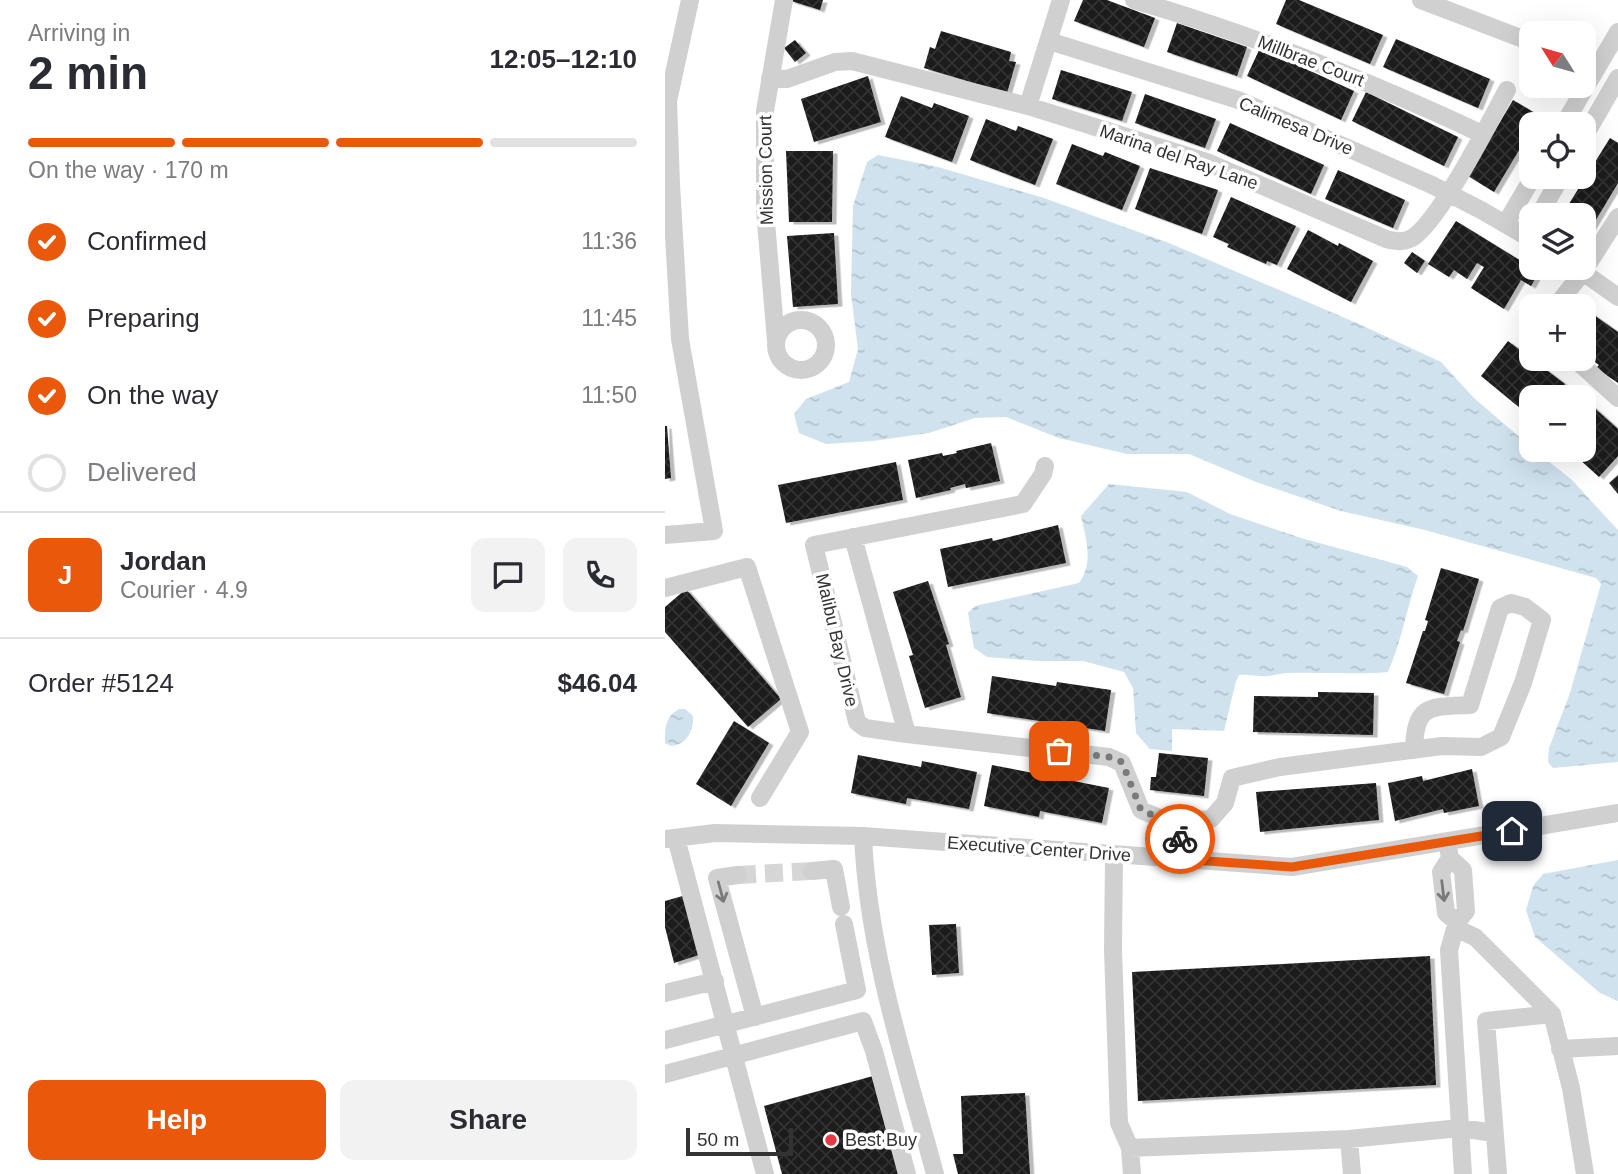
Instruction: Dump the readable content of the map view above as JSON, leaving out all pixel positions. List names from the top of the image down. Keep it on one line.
{"streets":{"street":["Millbrae Court","Calimesa Drive","Marina del Ray Lane","Mission Court","Malibu Bay Drive","Executive Center Drive"]},"crossings":[["Millbrae Court","Marina del Ray Lane"],["Calimesa Drive","Marina del Ray Lane"],["Marina del Ray Lane","Mission Court"]],"places":["Best Buy"],"scale_bar":"50 m","north":"top left","page":{"heading":["2 min","Arriving in","12:05–12:10"],"panel":["Jordan","Courier · 4.9","Order #5124","$46.04"],"map_buttons":["+","−"],"bar":"On the way · 170 m","list":[["Confirmed","11:36"],["Preparing","11:45"],["On the way","11:50"],"Delivered"],"round":"J","buttons":["Help","Share"],"scale":"50 m"}}
